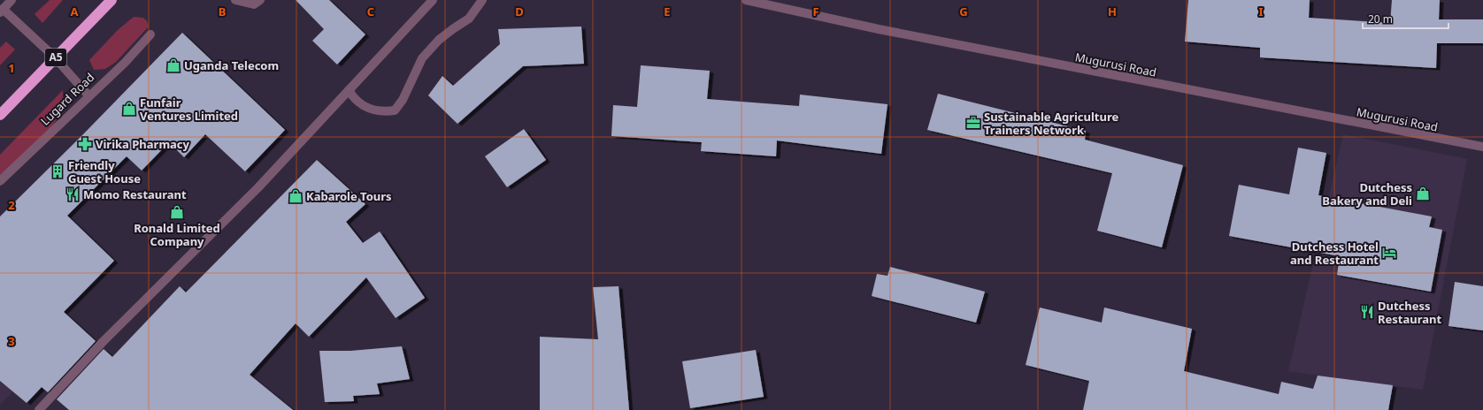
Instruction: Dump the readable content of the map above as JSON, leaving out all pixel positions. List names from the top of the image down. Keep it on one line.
{"streets":{"highway":["A5"],"street":["Mugurusi Road","Lugard Road"]},"places":{"shop":["Uganda Telecom","Funfair Ventures Limited","Dutchess Bakery and Deli","Kabarole Tours","Ronald Limited Company"],"office":["Sustainable Agriculture Trainers Network"],"pharmacy":["Virika Pharmacy"],"building":["Friendly Guest House"],"restaurant":["Momo Restaurant","Dutchess Restaurant"],"hotel":["Dutchess Hotel and Restaurant"]},"scale_bar":"20 m","grid":{"columns":["A","B","C","D","E","F","G","H","I"],"rows":["1","2","3"]}}
